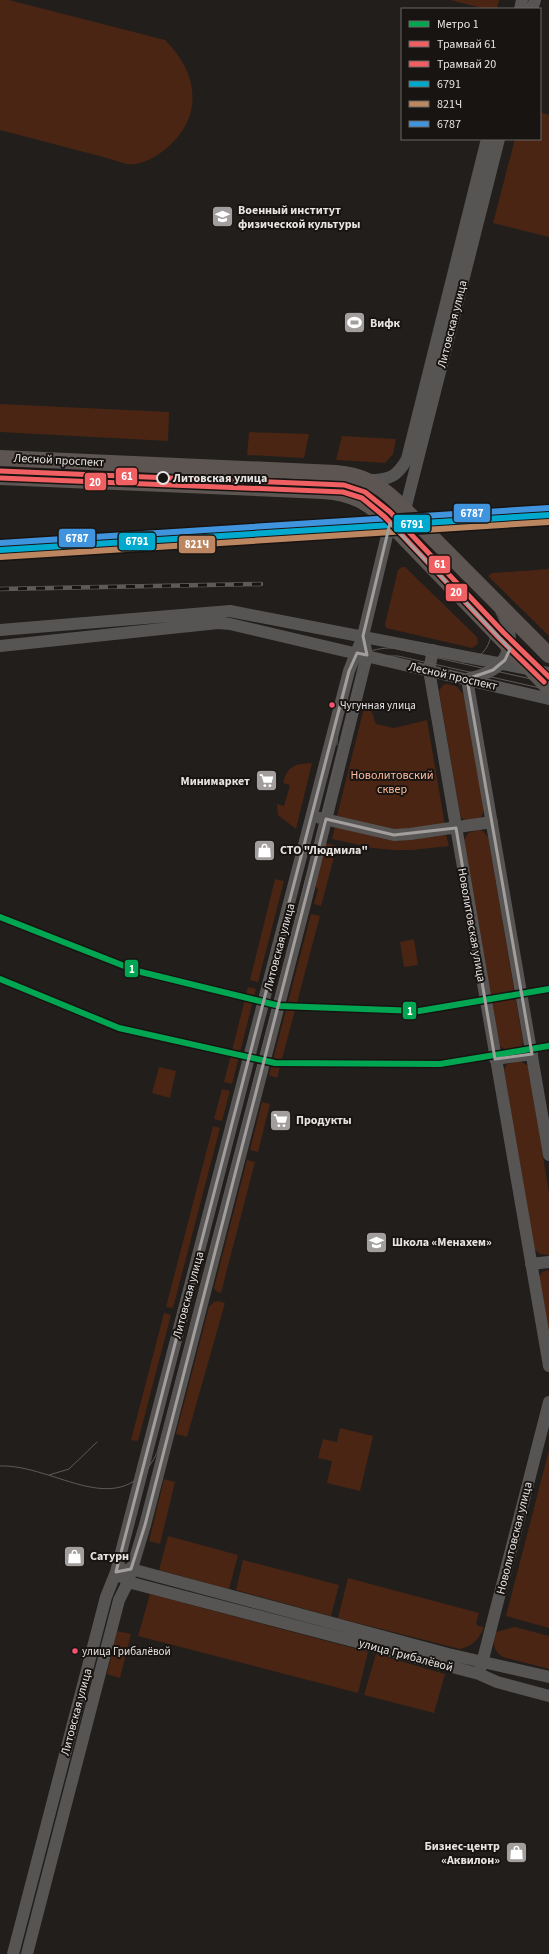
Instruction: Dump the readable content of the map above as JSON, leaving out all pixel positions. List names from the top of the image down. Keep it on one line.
{"streets":{"main road":["Лесной проспект"],"street":["Литовская улица","Новолитовская улица","улица Грибалёвой"]},"crossings":[["Литовская улица","Лесной проспект"],["Литовская улица","улица Грибалёвой"],["Лесной проспект","Новолитовская улица"],["Новолитовская улица","улица Грибалёвой"]],"parks":["Новолитовский сквер"],"places":{"school or university":["Военный институт физической культуры","Школа «Менахем»"],"sports":["Вифк"],"other":["Литовская улица","Чугунная улица","улица Грибалёвой"],"supermarket":["Минимаркет","Продукты"],"shop":["СТО \"Людмила\"","Сатурн","Бизнес-центр «Аквилон»"]},"lines":["tram line 61","tram line 20","transit line 6787","transit line 6791","transit line 821Ч","metro line 1"],"legend":["Метро 1","Трамвай 61","Трамвай 20","6791","821Ч","6787"]}
